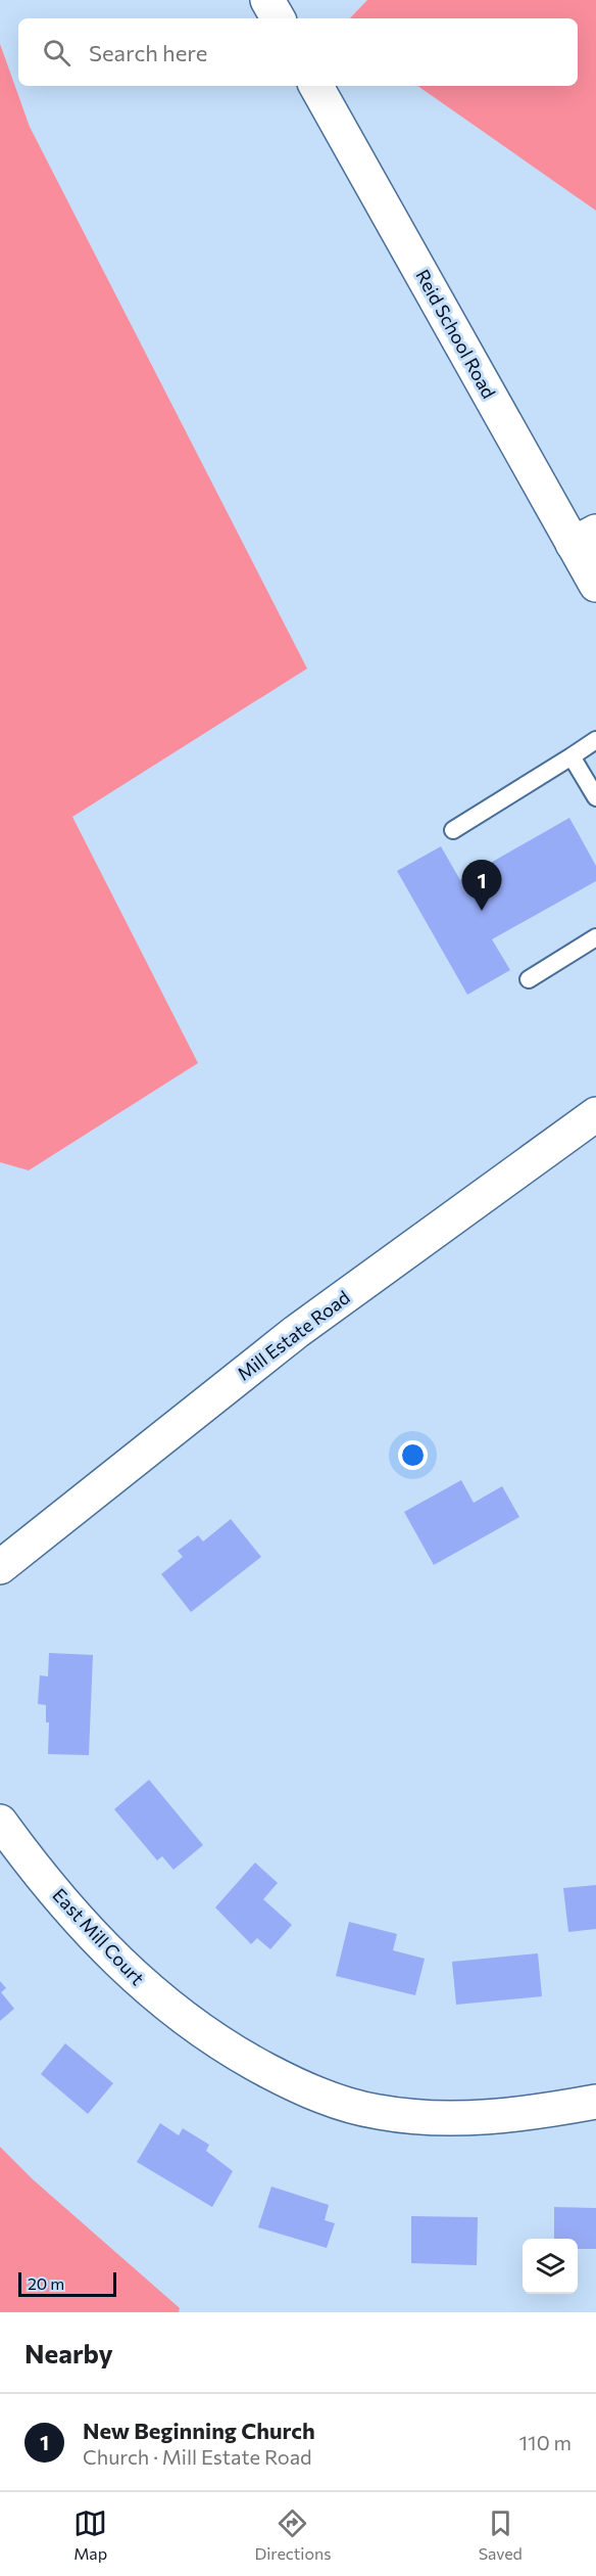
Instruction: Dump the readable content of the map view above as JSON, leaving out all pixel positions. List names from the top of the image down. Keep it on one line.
{"streets":{"street":["Reid School Road","Mill Estate Road","East Mill Court"]},"scale_bar":"20 m","page":{"search":"Search here","pins":"1","scale":"20 m","heading":"Nearby","list":[{"mark":"1","name":"New Beginning Church","note":"Church · Mill Estate Road","value":"110 m"}],"nav":["Map","Directions","Saved"]}}
